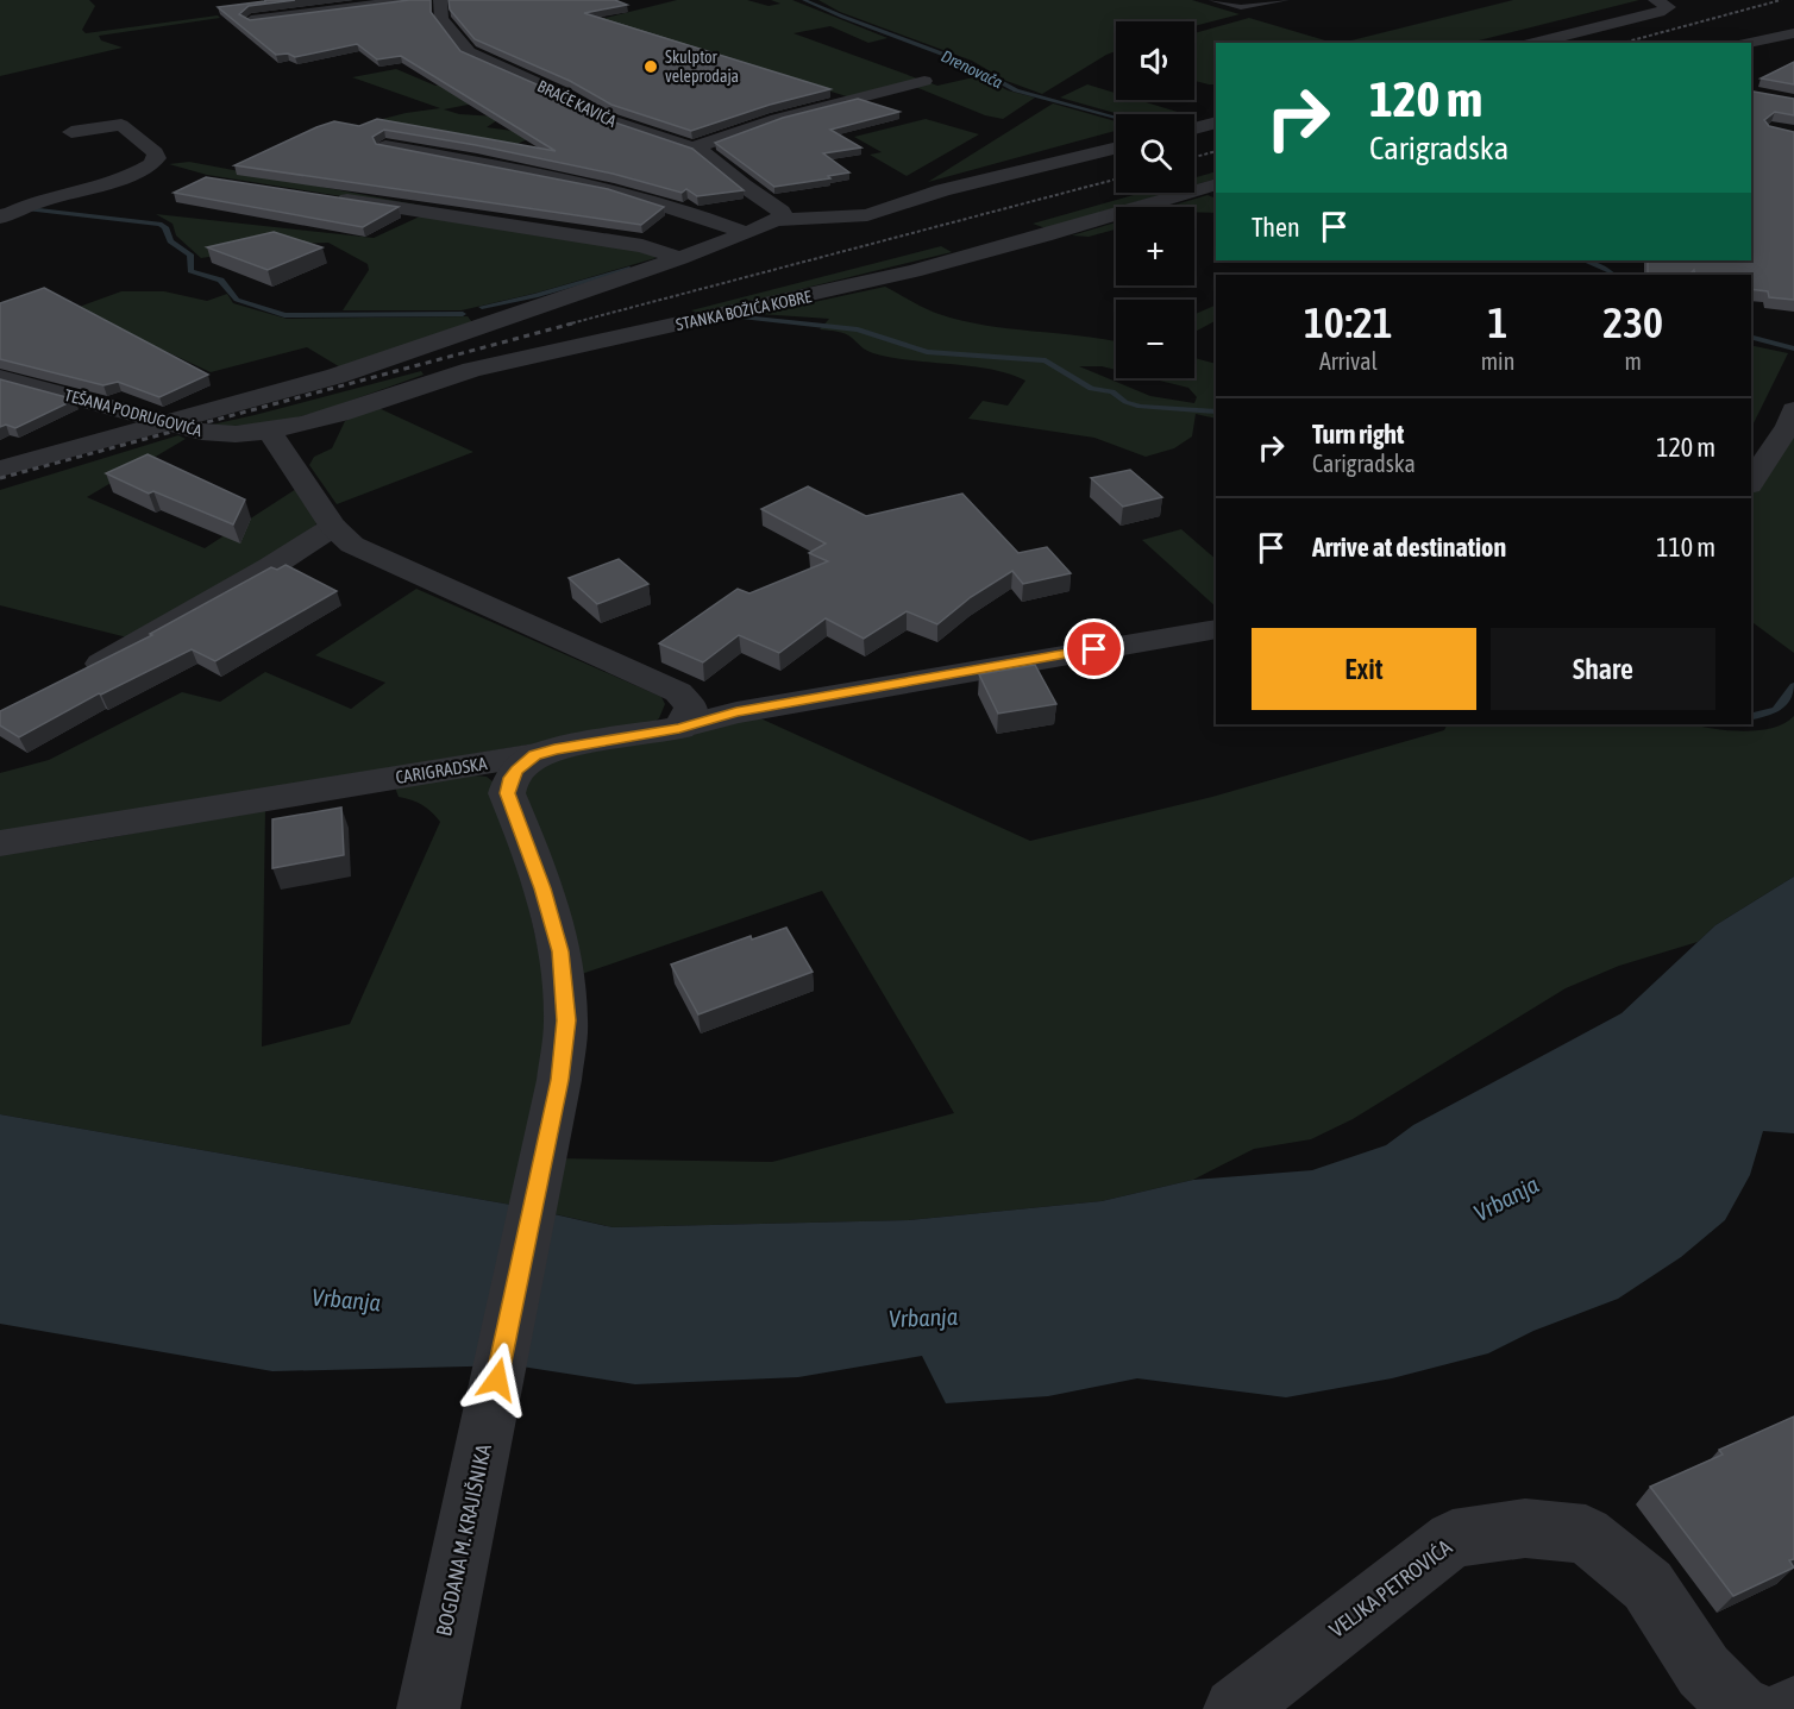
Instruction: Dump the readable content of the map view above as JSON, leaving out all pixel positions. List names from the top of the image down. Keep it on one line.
{"streets":{"street":["BRAĆE KAVIĆA","STANKA BOŽIĆA KOBRE","TEŠANA PODRUGOVIĆA","CARIGRADSKA","BOGDANA M. KRAJIŠNIKA","VELJKA PETROVIĆA"]},"crossings":[["STANKA BOŽIĆA KOBRE","TEŠANA PODRUGOVIĆA"],["CARIGRADSKA","BOGDANA M. KRAJIŠNIKA"]],"water":["Drenovača","Vrbanja"],"places":["Skulptor veleprodaja"],"page":{"map_buttons":["+","−"],"turn":["120 m","Carigradska"],"then":"Then","eta":["10:21","Arrival","1","min","230","m"],"list":[{"name":"Turn right","note":"Carigradska","value":"120 m"},{"name":"Arrive at destination","value":"110 m"}],"buttons":["Exit","Share"]}}
